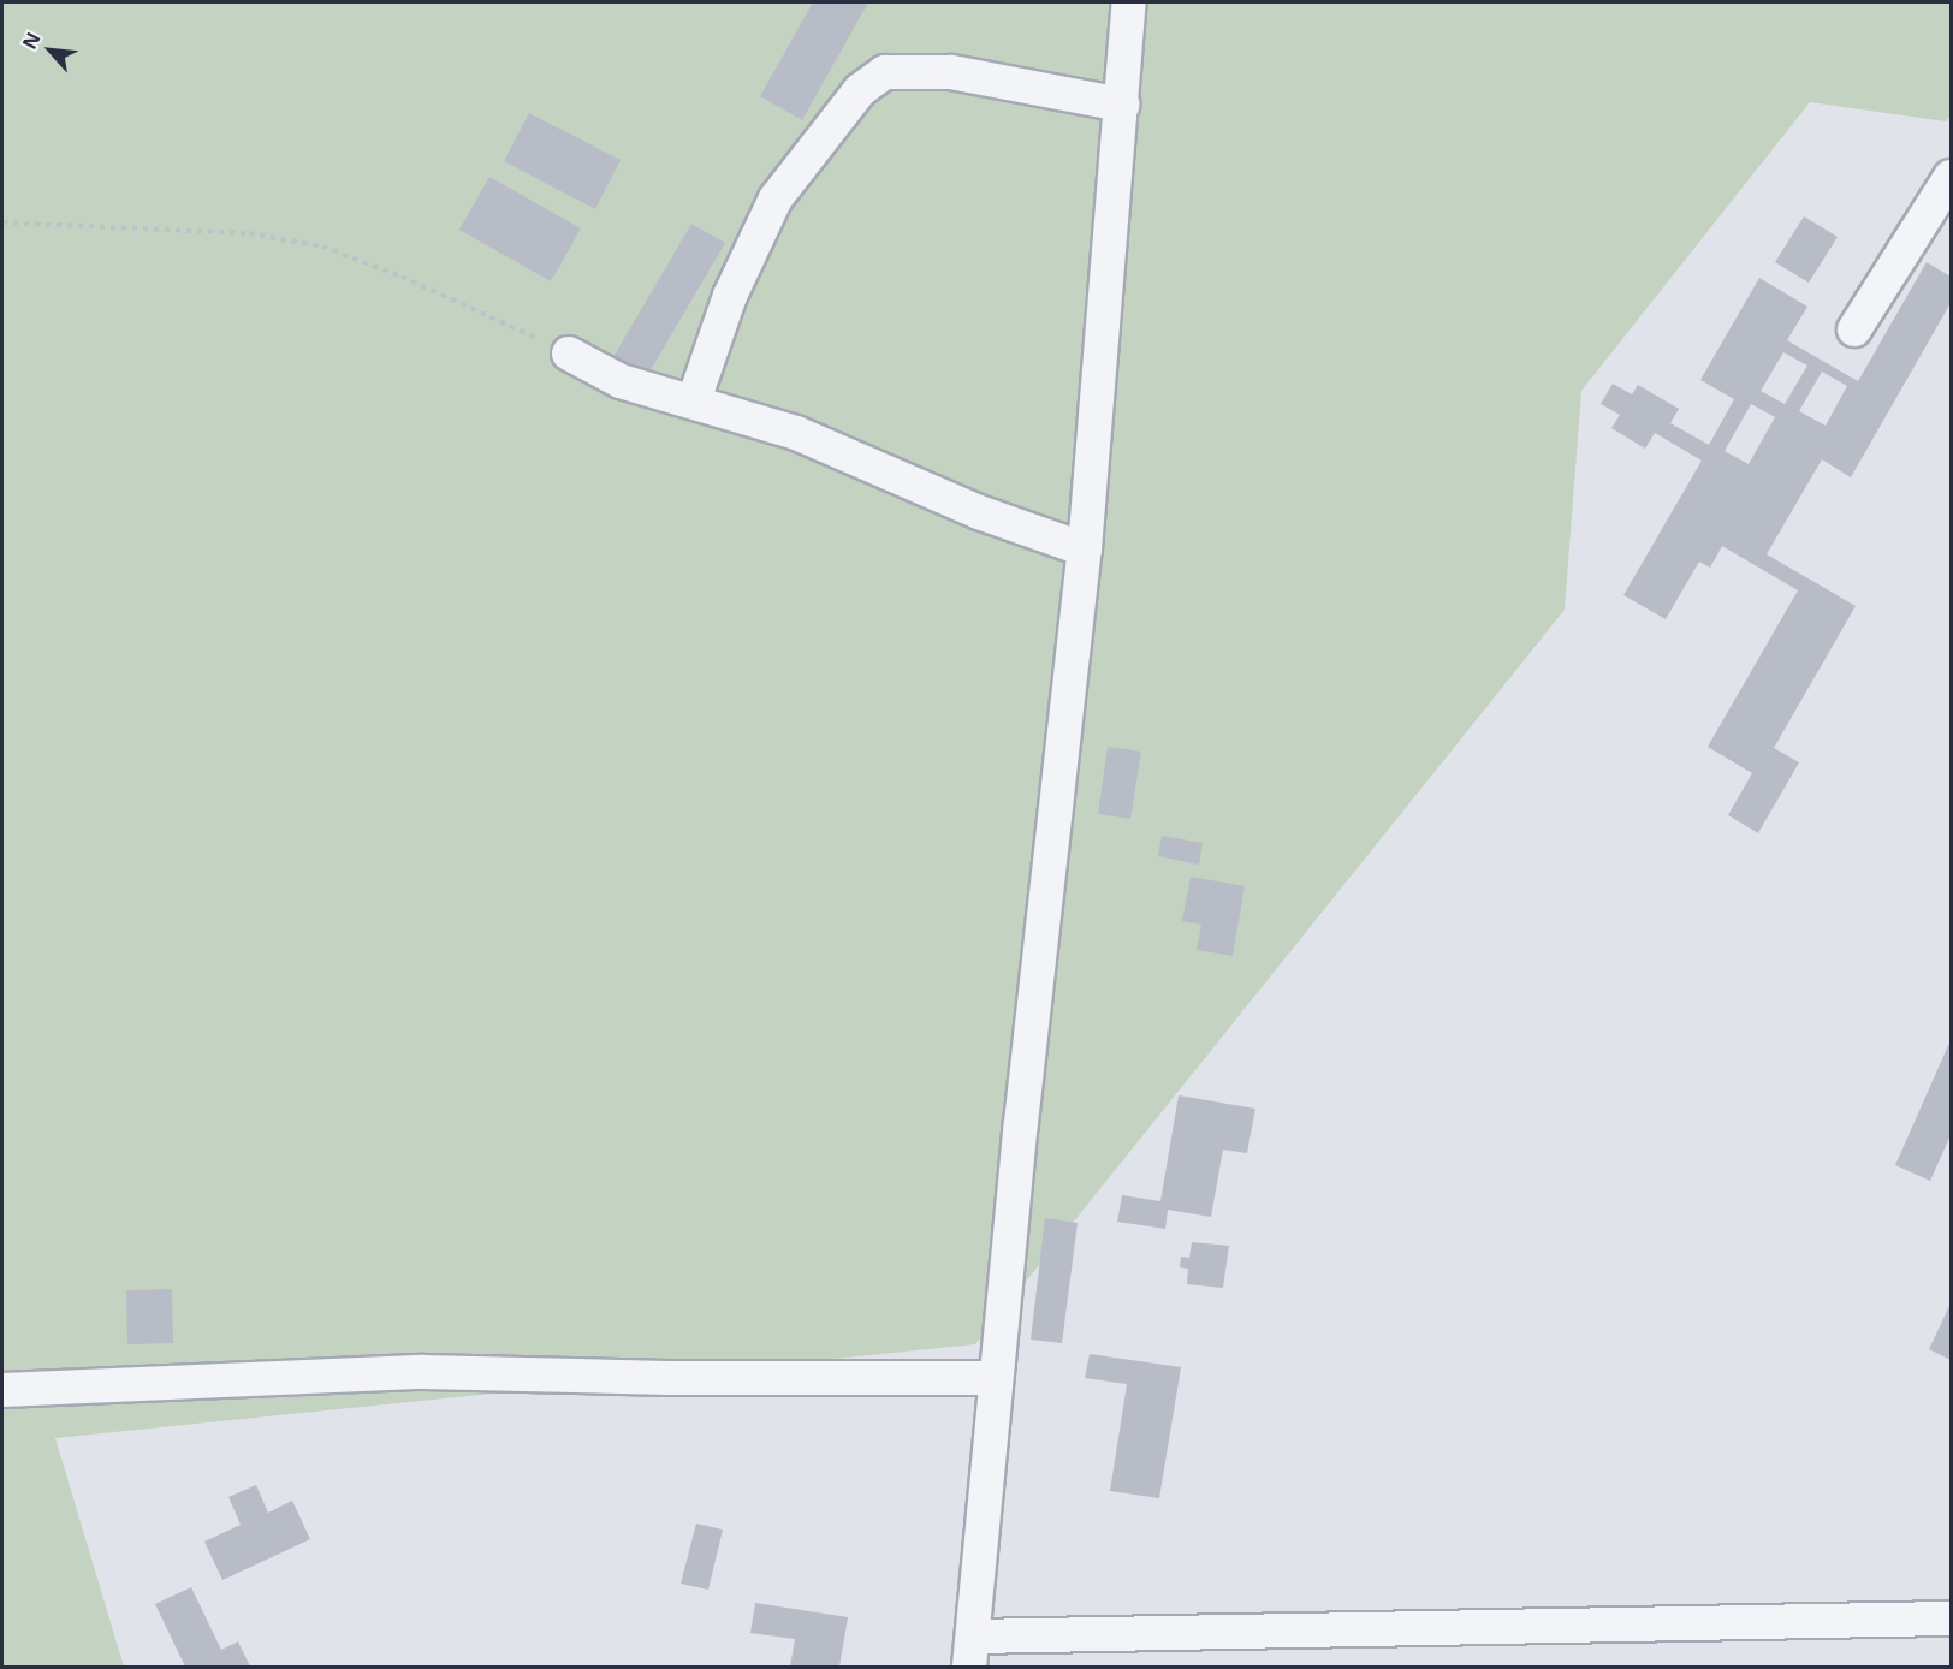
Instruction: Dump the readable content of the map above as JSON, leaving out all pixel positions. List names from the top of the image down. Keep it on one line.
{"north":"top left"}
